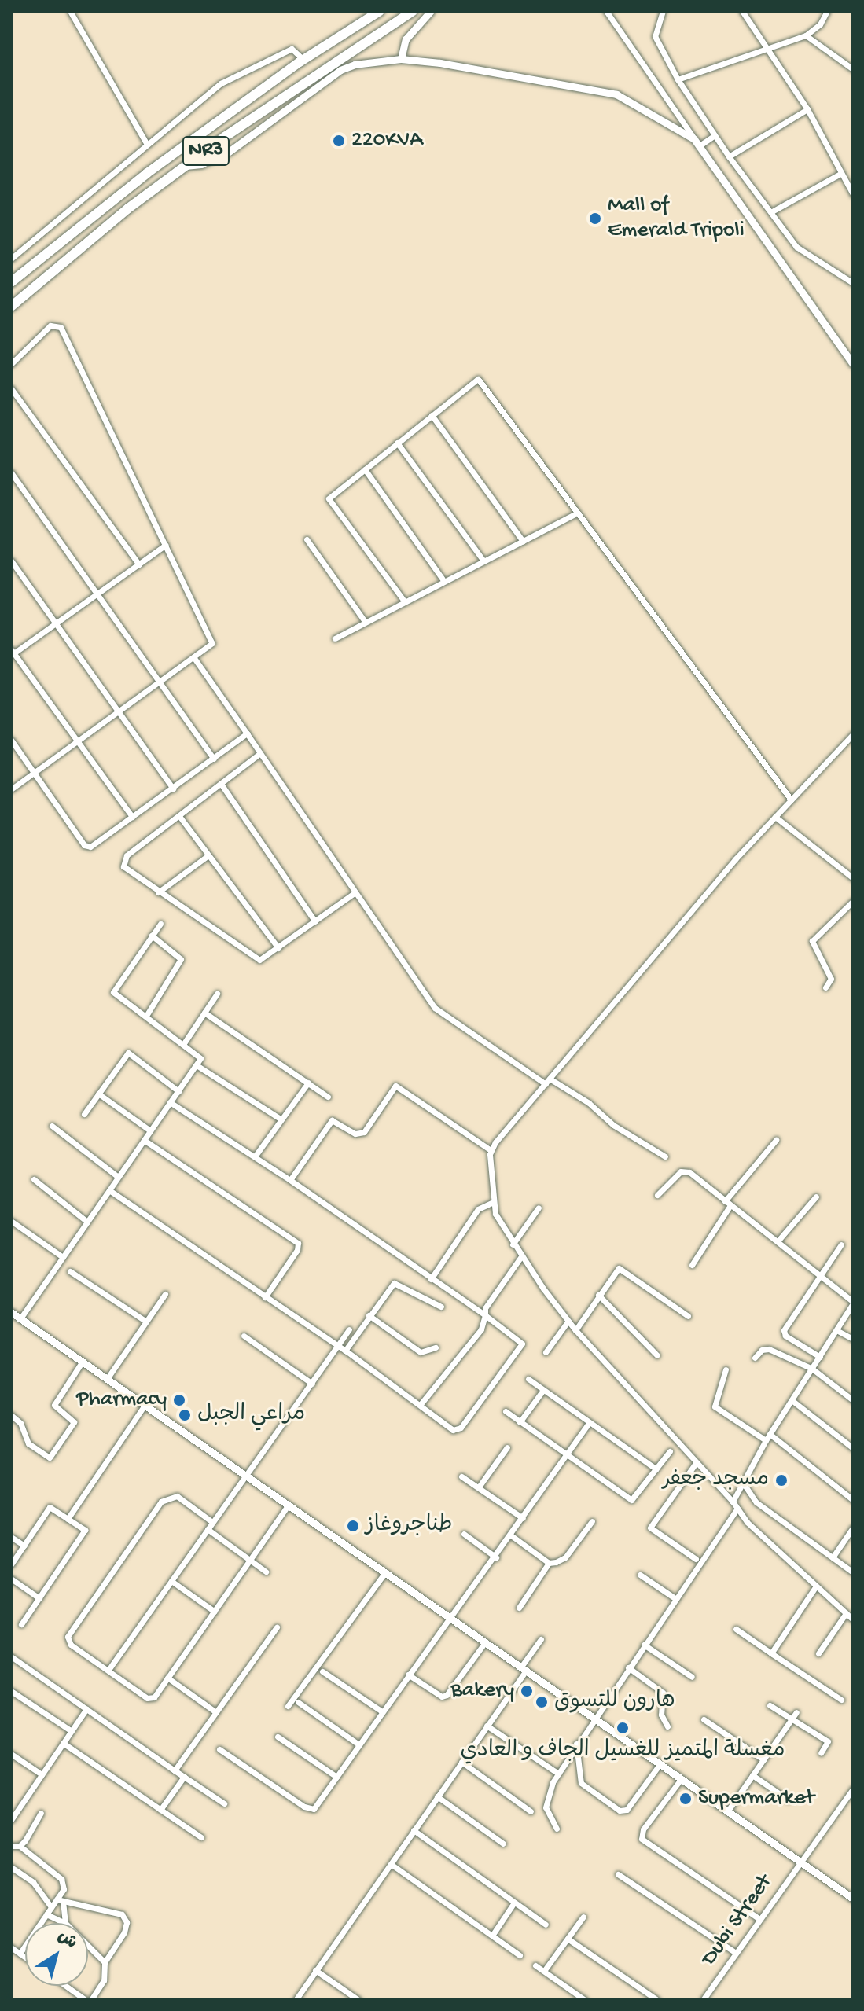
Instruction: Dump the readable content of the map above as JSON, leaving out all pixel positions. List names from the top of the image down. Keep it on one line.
{"streets":{"highway":["NR3"],"street":["Dubi Street"]},"places":["220KVA","Mall of Emerald Tripoli","Pharmacy","مراعي الجبل","مسجد جعفر","طناجروغاز","Bakery","هارون للتسوق","مغسلة المتميز للغسيل الجاف و العادي","Supermarket"],"north":"top right"}
